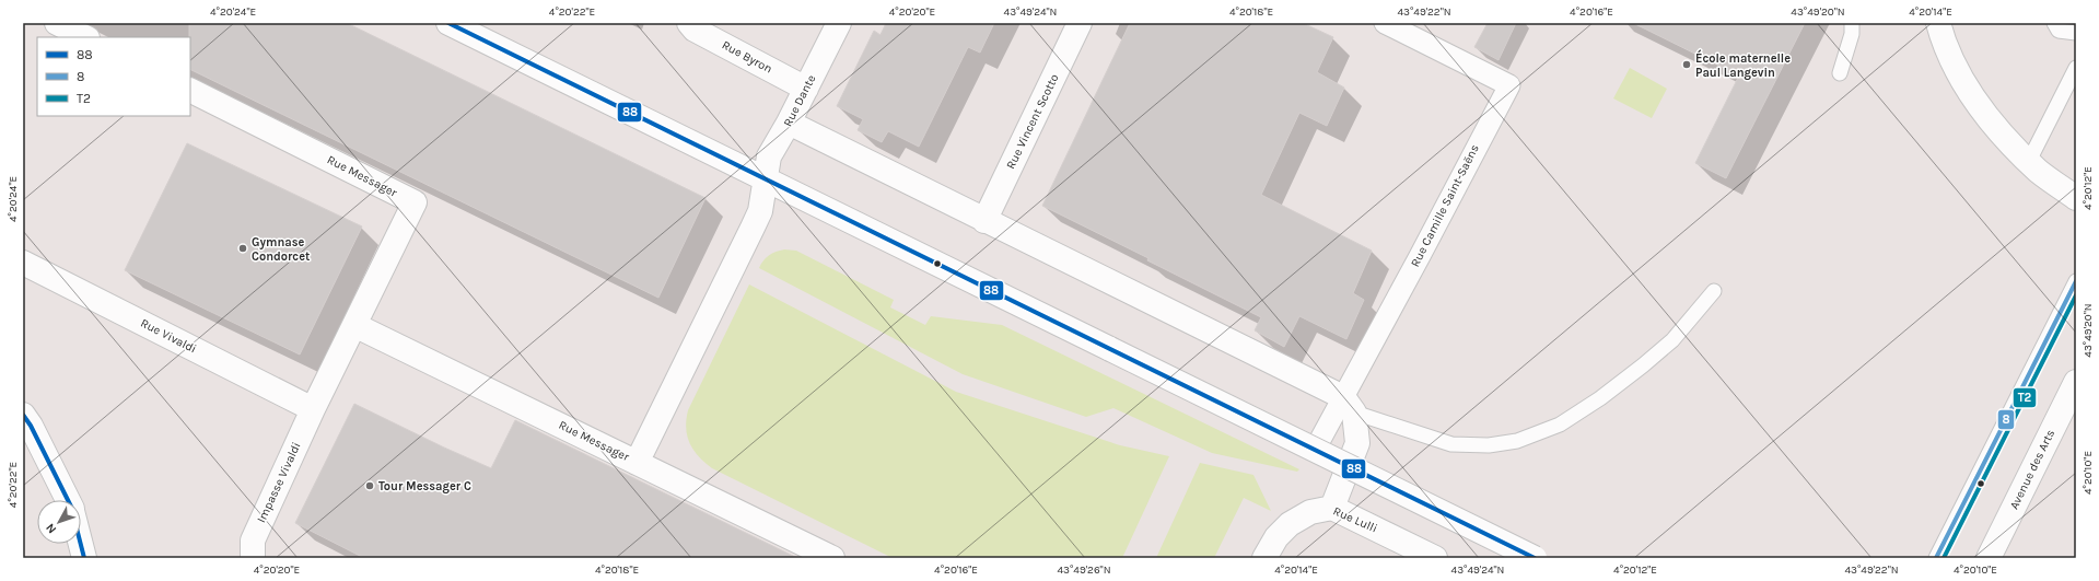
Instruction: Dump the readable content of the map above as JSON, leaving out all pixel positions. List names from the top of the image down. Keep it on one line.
{"streets":{"street":["Rue Byron","Rue Dante","Rue Vincent Scotto","Rue Messager","Rue Camille Saint-Saëns","Rue Vivaldi","Avenue des Arts","Impasse Vivaldi","Rue Lulli"]},"crossings":[["Rue Byron","Rue Dante"],["Rue Dante","Rue Messager"],["Rue Messager","Rue Vivaldi"],["Rue Messager","Impasse Vivaldi"],["Rue Vivaldi","Impasse Vivaldi"]],"places":["École maternelle Paul Langevin","Gymnase Condorcet","Tour Messager C"],"lines":["transit line 88","transit line 8","transit line T2"],"legend":["88","8","T2"],"north":"bottom left","coordinates":["4°20'24\"E","4°20'22\"E","4°20'20\"E","43°49'24\"N","4°20'18\"E","43°49'22\"N","4°20'16\"E","43°49'20\"N","4°20'14\"E","4°20'12\"E","4°20'10\"E","43°49'26\"N"]}
